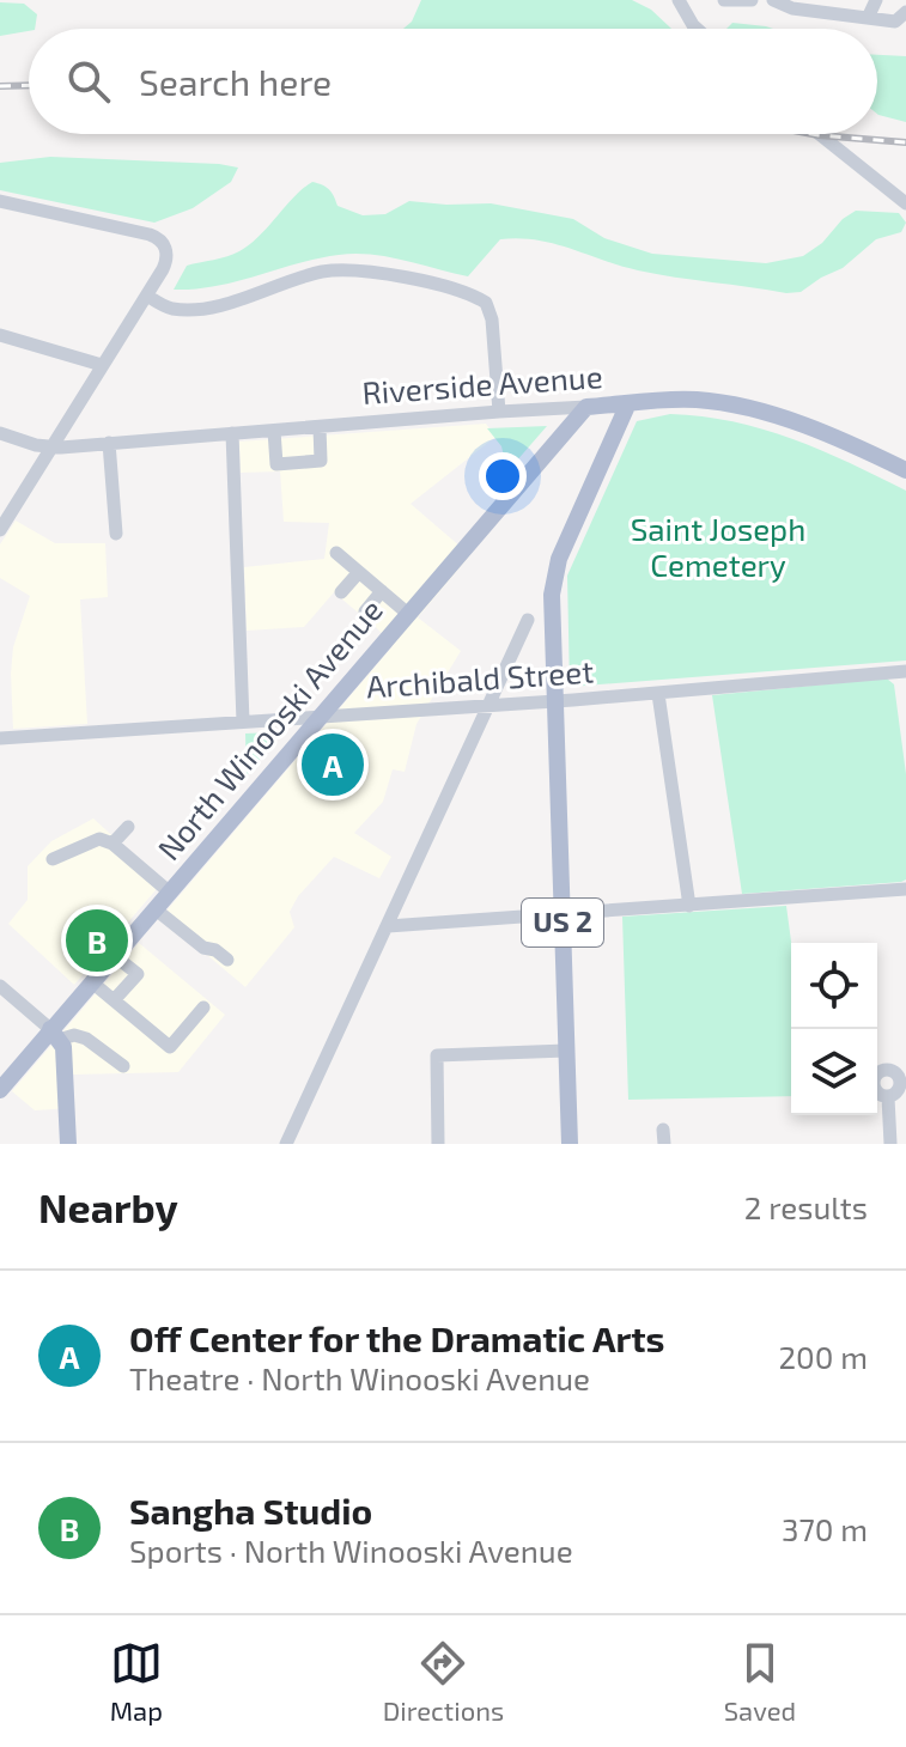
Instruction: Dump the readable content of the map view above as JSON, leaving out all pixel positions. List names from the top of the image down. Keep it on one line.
{"streets":{"main road":["Riverside Avenue","North Winooski Avenue","US 2"],"street":["Archibald Street"]},"crossings":[["Riverside Avenue","North Winooski Avenue"],["Riverside Avenue","US 2"],["Archibald Street","North Winooski Avenue"],["Archibald Street","US 2"]],"parks":["Saint Joseph Cemetery"],"page":{"search":"Search here","pins":["A","B"],"heading":["Nearby","2 results"],"list":[{"mark":"A","name":"Off Center for the Dramatic Arts","note":"Theatre · North Winooski Avenue","value":"200 m"},{"mark":"B","name":"Sangha Studio","note":"Sports · North Winooski Avenue","value":"370 m"}],"nav":["Map","Directions","Saved"]}}
